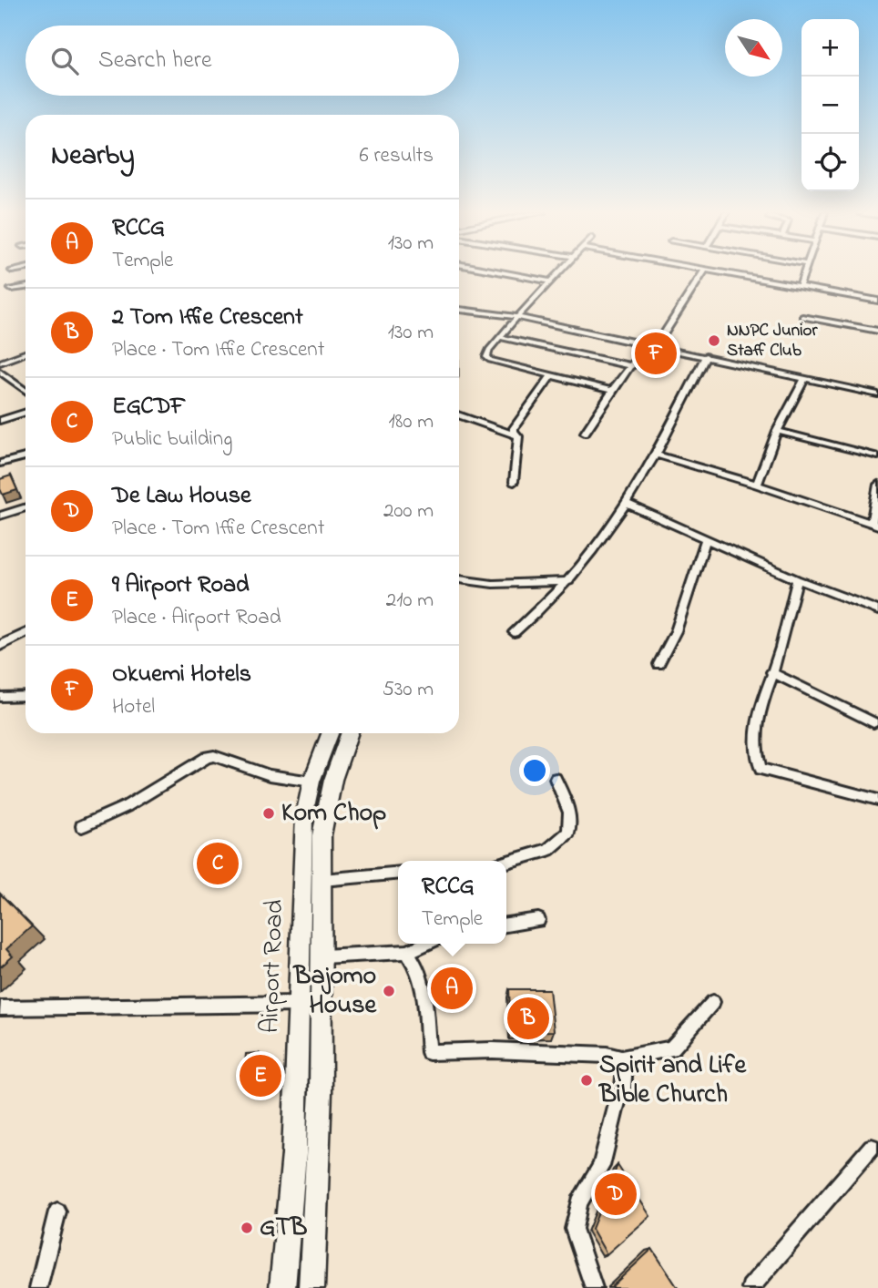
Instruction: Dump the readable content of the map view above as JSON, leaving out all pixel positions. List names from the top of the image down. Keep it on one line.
{"streets":{"main road":["Airport Road"]},"places":["NNPC Junior Staff Club","Kom Chop","Bajomo House","Spirit and Life Bible Church","GTB"],"north":"bottom right","page":{"map_buttons":["+","−"],"search":"Search here","heading":["Nearby","6 results"],"list":[{"mark":"A","name":"RCCG","note":"Temple","value":"130 m"},{"mark":"B","name":"2 Tom Iffie Crescent","note":"Place · Tom Iffie Crescent","value":"130 m"},{"mark":"C","name":"EGCDF","note":"Public building","value":"180 m"},{"mark":"D","name":"De Law House","note":"Place · Tom Iffie Crescent","value":"200 m"},{"mark":"E","name":"9 Airport Road","note":"Place · Airport Road","value":"210 m"},{"mark":"F","name":"Okuemi Hotels","note":"Hotel","value":"530 m"}],"pins":["F","C","A","B","E","D"],"popup":["RCCG","Temple"]}}
